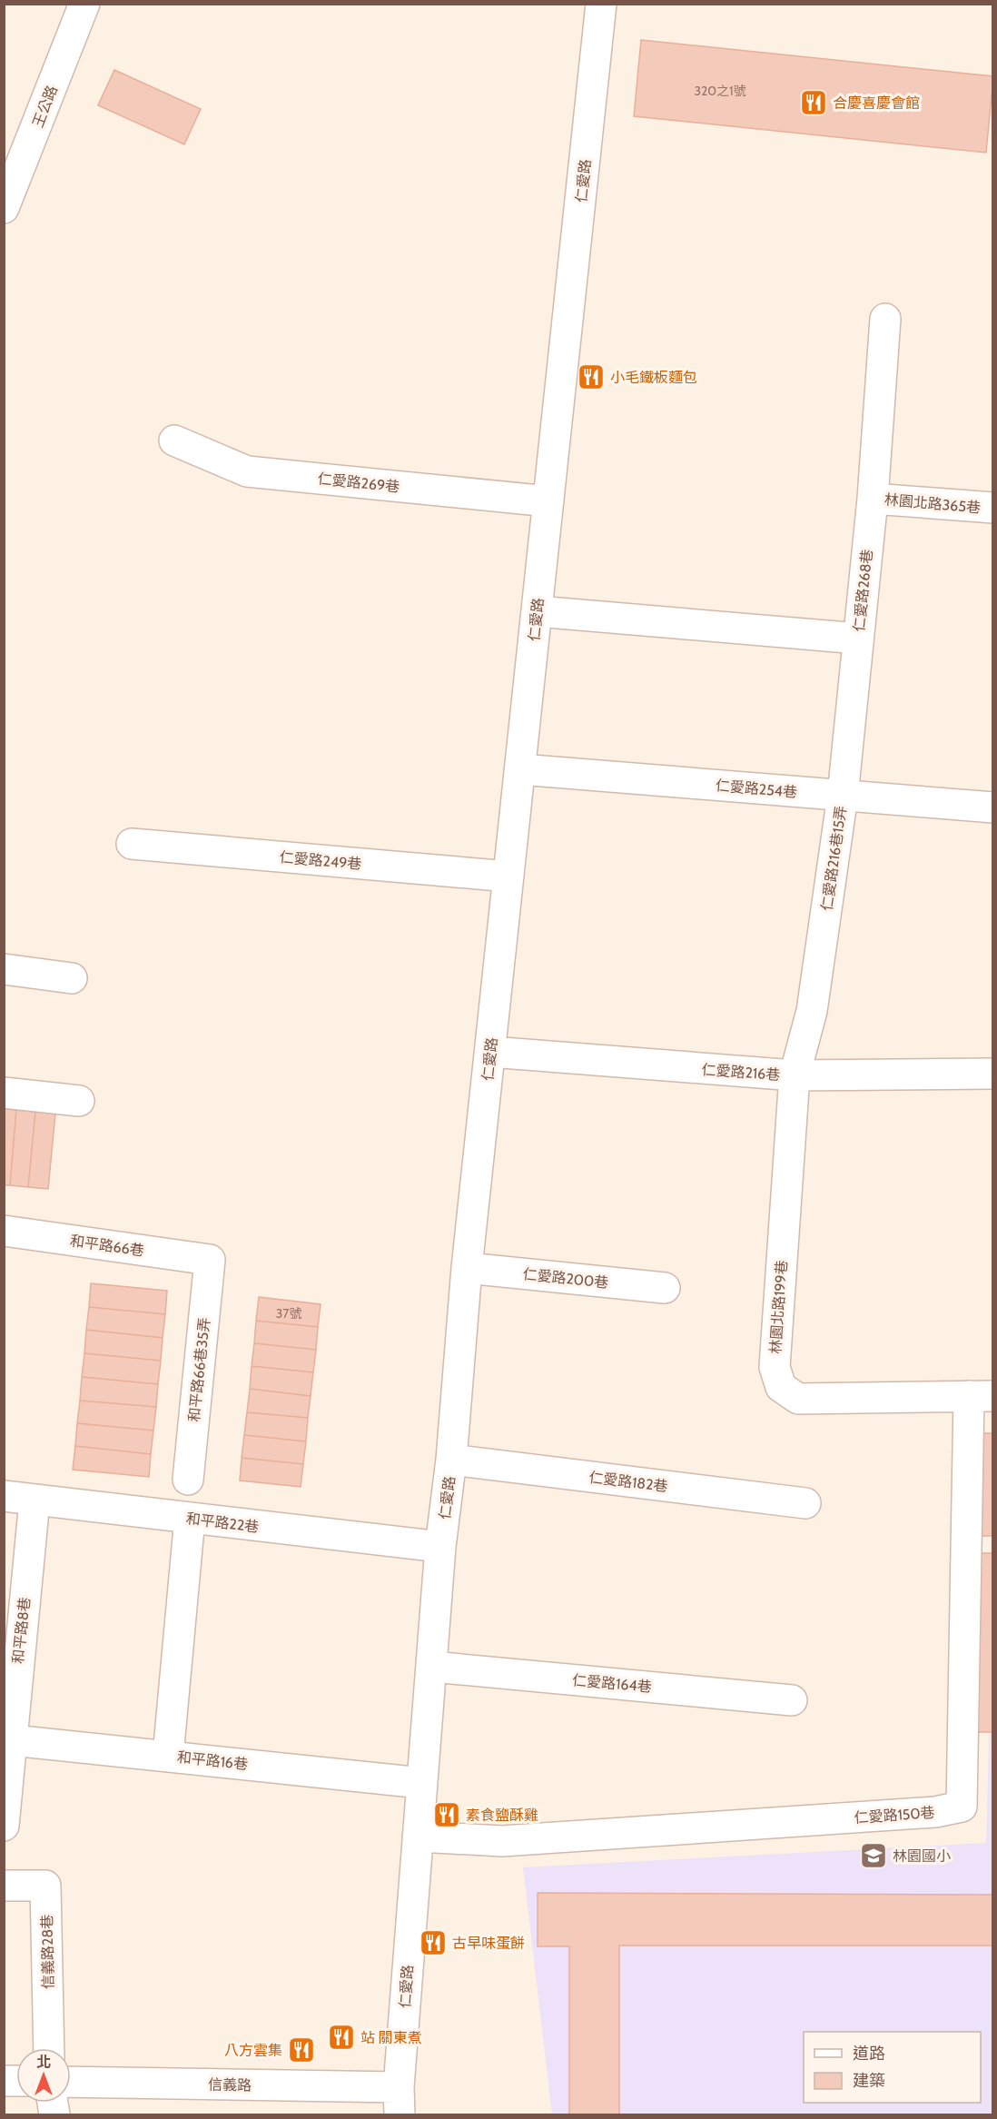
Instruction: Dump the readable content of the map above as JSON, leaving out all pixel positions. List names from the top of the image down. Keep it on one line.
{"streets":{"street":["王公路","仁愛路","仁愛路269巷","林園北路365巷","仁愛路268巷","仁愛路254巷","仁愛路216巷15弄","仁愛路249巷","仁愛路216巷","和平路66巷","仁愛路200巷","林園北路199巷","和平路66巷35弄","仁愛路182巷","和平路22巷","和平路8巷","仁愛路164巷","和平路16巷","仁愛路150巷","信義路28巷","信義路"]},"crossings":[["仁愛路","仁愛路269巷"],["仁愛路","仁愛路268巷"],["仁愛路","仁愛路254巷"],["仁愛路","仁愛路249巷"],["仁愛路","仁愛路216巷"],["仁愛路","仁愛路200巷"],["仁愛路","仁愛路182巷"],["仁愛路","和平路22巷"],["仁愛路","仁愛路164巷"],["仁愛路","和平路16巷"],["仁愛路","仁愛路150巷"],["仁愛路","信義路"],["林園北路365巷","仁愛路268巷"],["仁愛路268巷","仁愛路216巷15弄"],["仁愛路254巷","仁愛路216巷15弄"],["仁愛路216巷15弄","仁愛路216巷"],["仁愛路216巷15弄","林園北路199巷"],["仁愛路216巷","林園北路199巷"],["和平路66巷","和平路66巷35弄"],["林園北路199巷","仁愛路150巷"],["和平路22巷","和平路8巷"],["和平路8巷","和平路16巷"]],"places":{"restaurant":["合慶喜慶會館","小毛鐵板麵包","素食鹽酥雞","古早味蛋餅","站 關東煮","八方雲集"],"school or university":["林園國小"]},"house_numbers":["320之1號","37號"],"legend":["道路","建築"],"north":"top"}
